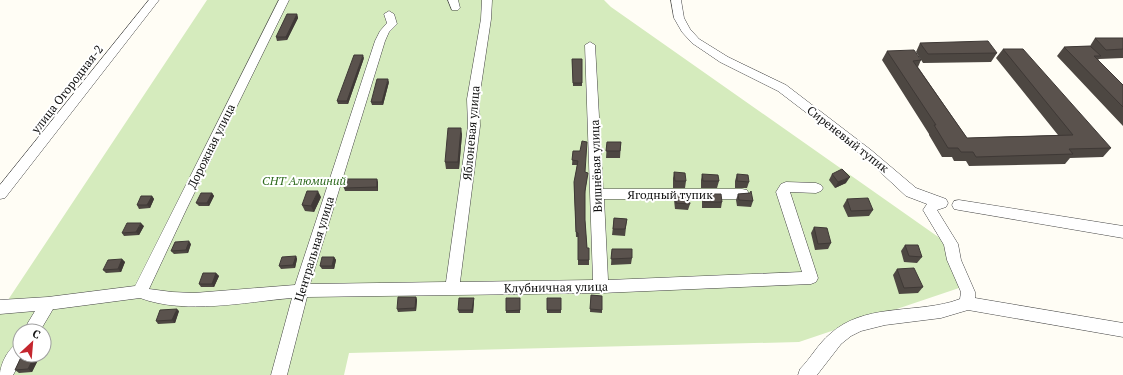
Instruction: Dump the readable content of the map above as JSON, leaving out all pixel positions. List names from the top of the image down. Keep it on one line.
{"streets":{"street":["улица Огородная-2","Яблоневая улица","Сиреневый тупик","Дорожная улица","Вишнёвая улица","Ягодный тупик","Центральная улица","Клубничная улица"]},"crossings":[["Яблоневая улица","Клубничная улица"],["Дорожная улица","Клубничная улица"],["Вишнёвая улица","Ягодный тупик"],["Вишнёвая улица","Клубничная улица"],["Центральная улица","Клубничная улица"]],"parks":["СНТ Алюминий"],"north":"top right"}
